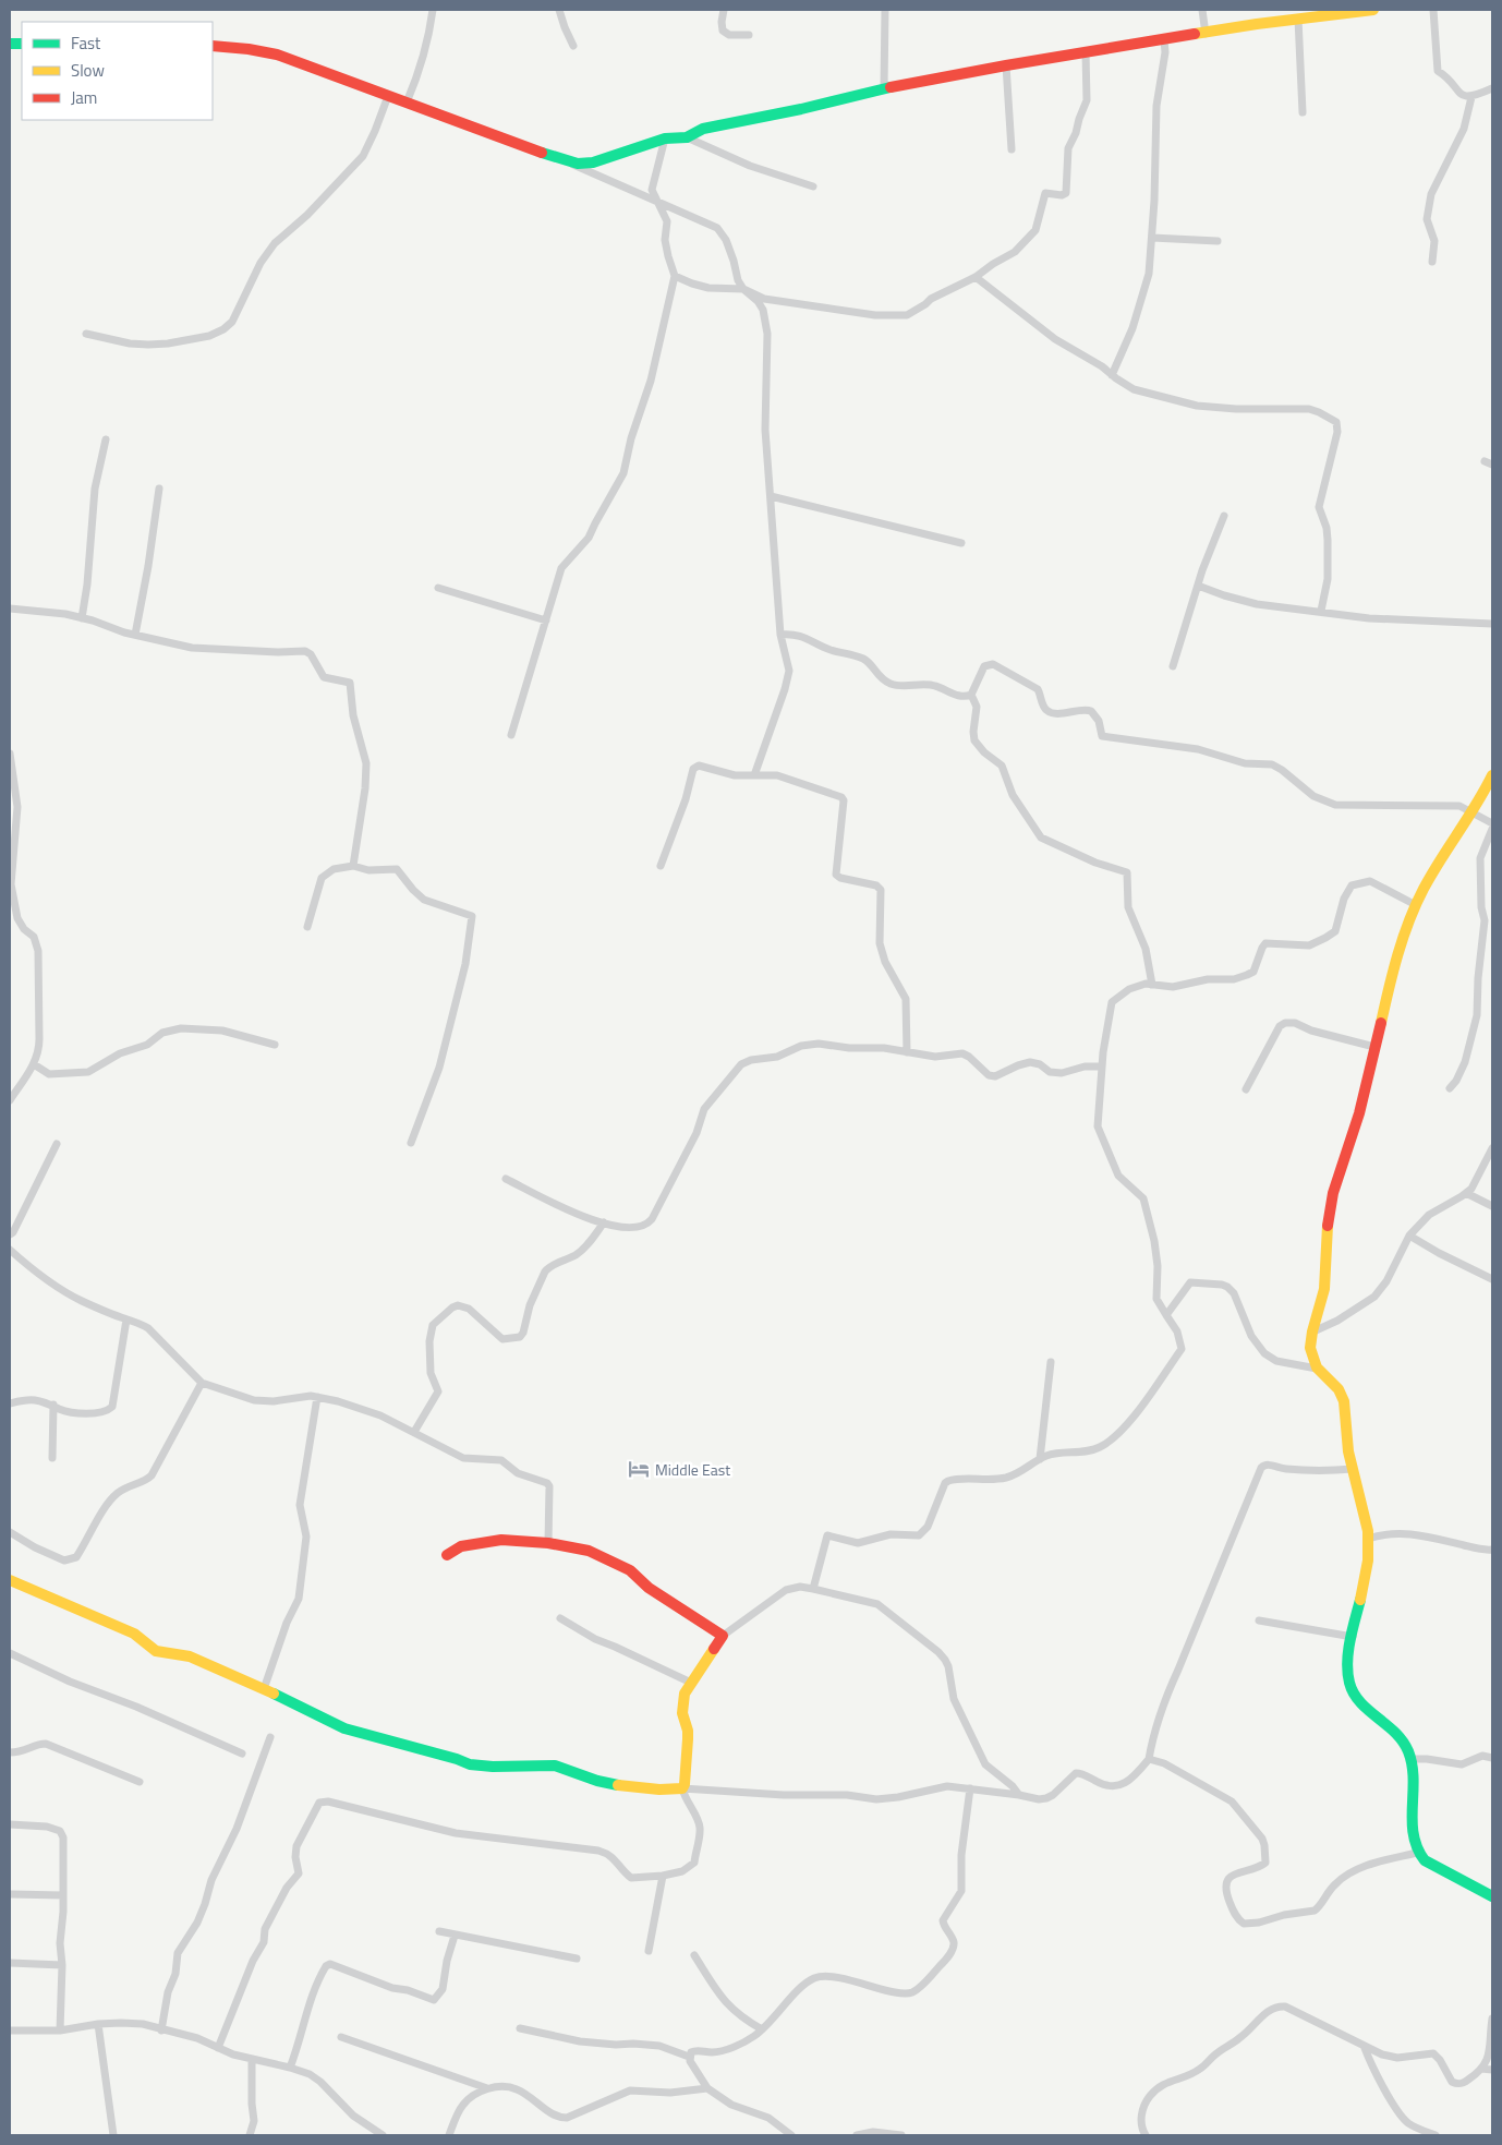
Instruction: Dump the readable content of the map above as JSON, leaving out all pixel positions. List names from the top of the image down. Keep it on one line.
{"places":{"hotel":["Middle East"]},"legend":["Fast","Slow","Jam"]}
